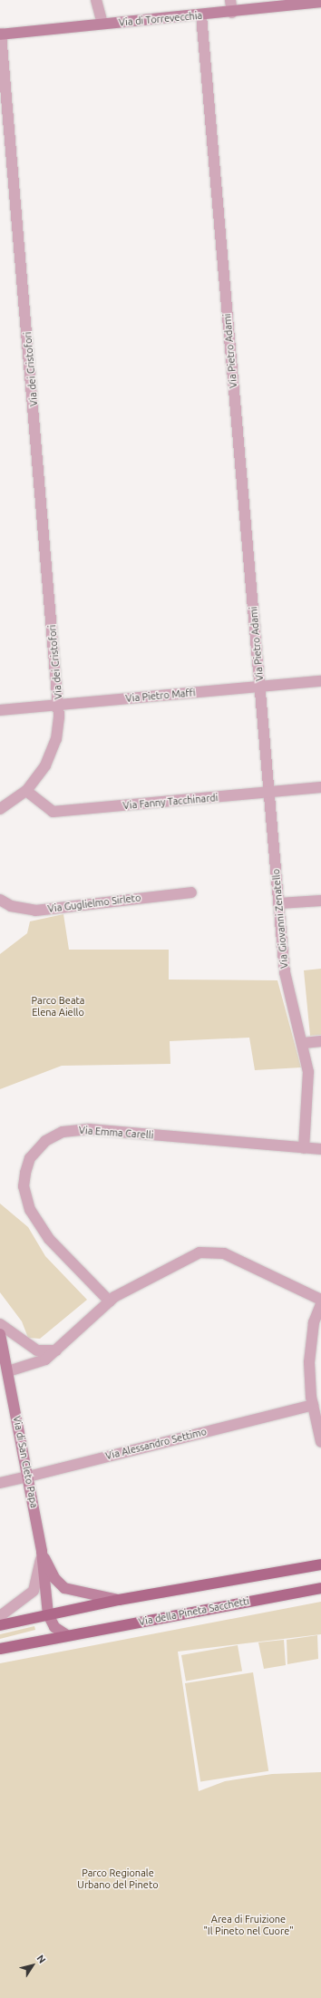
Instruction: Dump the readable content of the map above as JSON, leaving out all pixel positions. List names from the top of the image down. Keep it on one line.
{"streets":{"main road":["Via di Torrevecchia","Via di San Cleto Papa","Via della Pineta Sacchetti"],"street":["Via Pietro Adami","Via dei Cristofori","Via Pietro Maffi","Via Fanny Tacchinardi","Via Guglielmo Sirleto","Via Giovanni Zenatello","Via Emma Carelli","Via Alessandro Settimo"]},"crossings":[["Via di Torrevecchia","Via Pietro Adami"],["Via di Torrevecchia","Via dei Cristofori"],["Via Pietro Adami","Via Pietro Maffi"],["Via Pietro Adami","Via Giovanni Zenatello"],["Via dei Cristofori","Via Pietro Maffi"],["Via dei Cristofori","Via Fanny Tacchinardi"],["Via Pietro Maffi","Via Giovanni Zenatello"],["Via Fanny Tacchinardi","Via Giovanni Zenatello"],["Via Giovanni Zenatello","Via Emma Carelli"],["Via Alessandro Settimo","Via di San Cleto Papa"]],"parks":["Parco Beata Elena Aiello","Parco Regionale Urbano del Pineto","Area di Fruizione \"Il Pineto nel Cuore\""],"north":"top right"}
